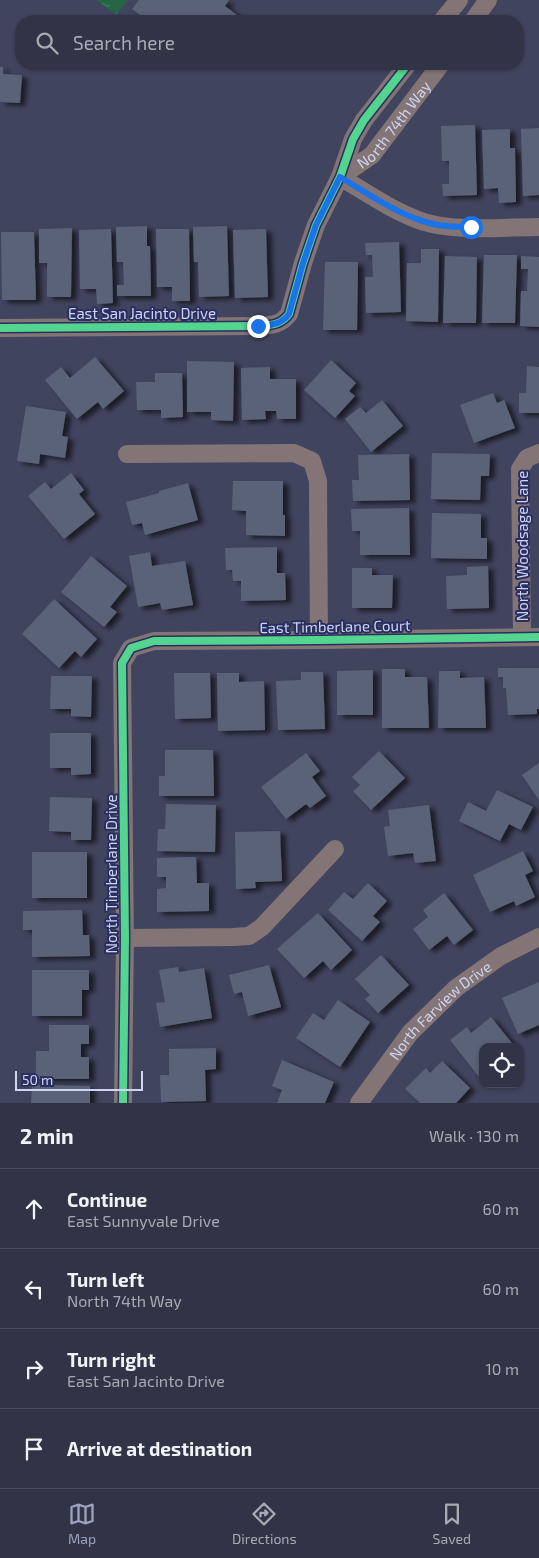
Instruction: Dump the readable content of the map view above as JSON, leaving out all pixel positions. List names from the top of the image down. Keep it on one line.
{"streets":{"street":["North 74th Way","East San Jacinto Drive","North Woodsage Lane","East Timberlane Court","North Timberlane Drive","North Farview Drive"]},"crossings":[["North 74th Way","East San Jacinto Drive"],["North Woodsage Lane","East Timberlane Court"],["East Timberlane Court","North Timberlane Drive"]],"scale_bar":"50 m","page":{"search":"Search here","scale":"50 m","heading":["2 min","Walk · 130 m"],"list":[["Continue","East Sunnyvale Drive","60 m"],["Turn left","North 74th Way","60 m"],["Turn right","East San Jacinto Drive","10 m"],"Arrive at destination"],"nav":["Map","Directions","Saved"]}}
